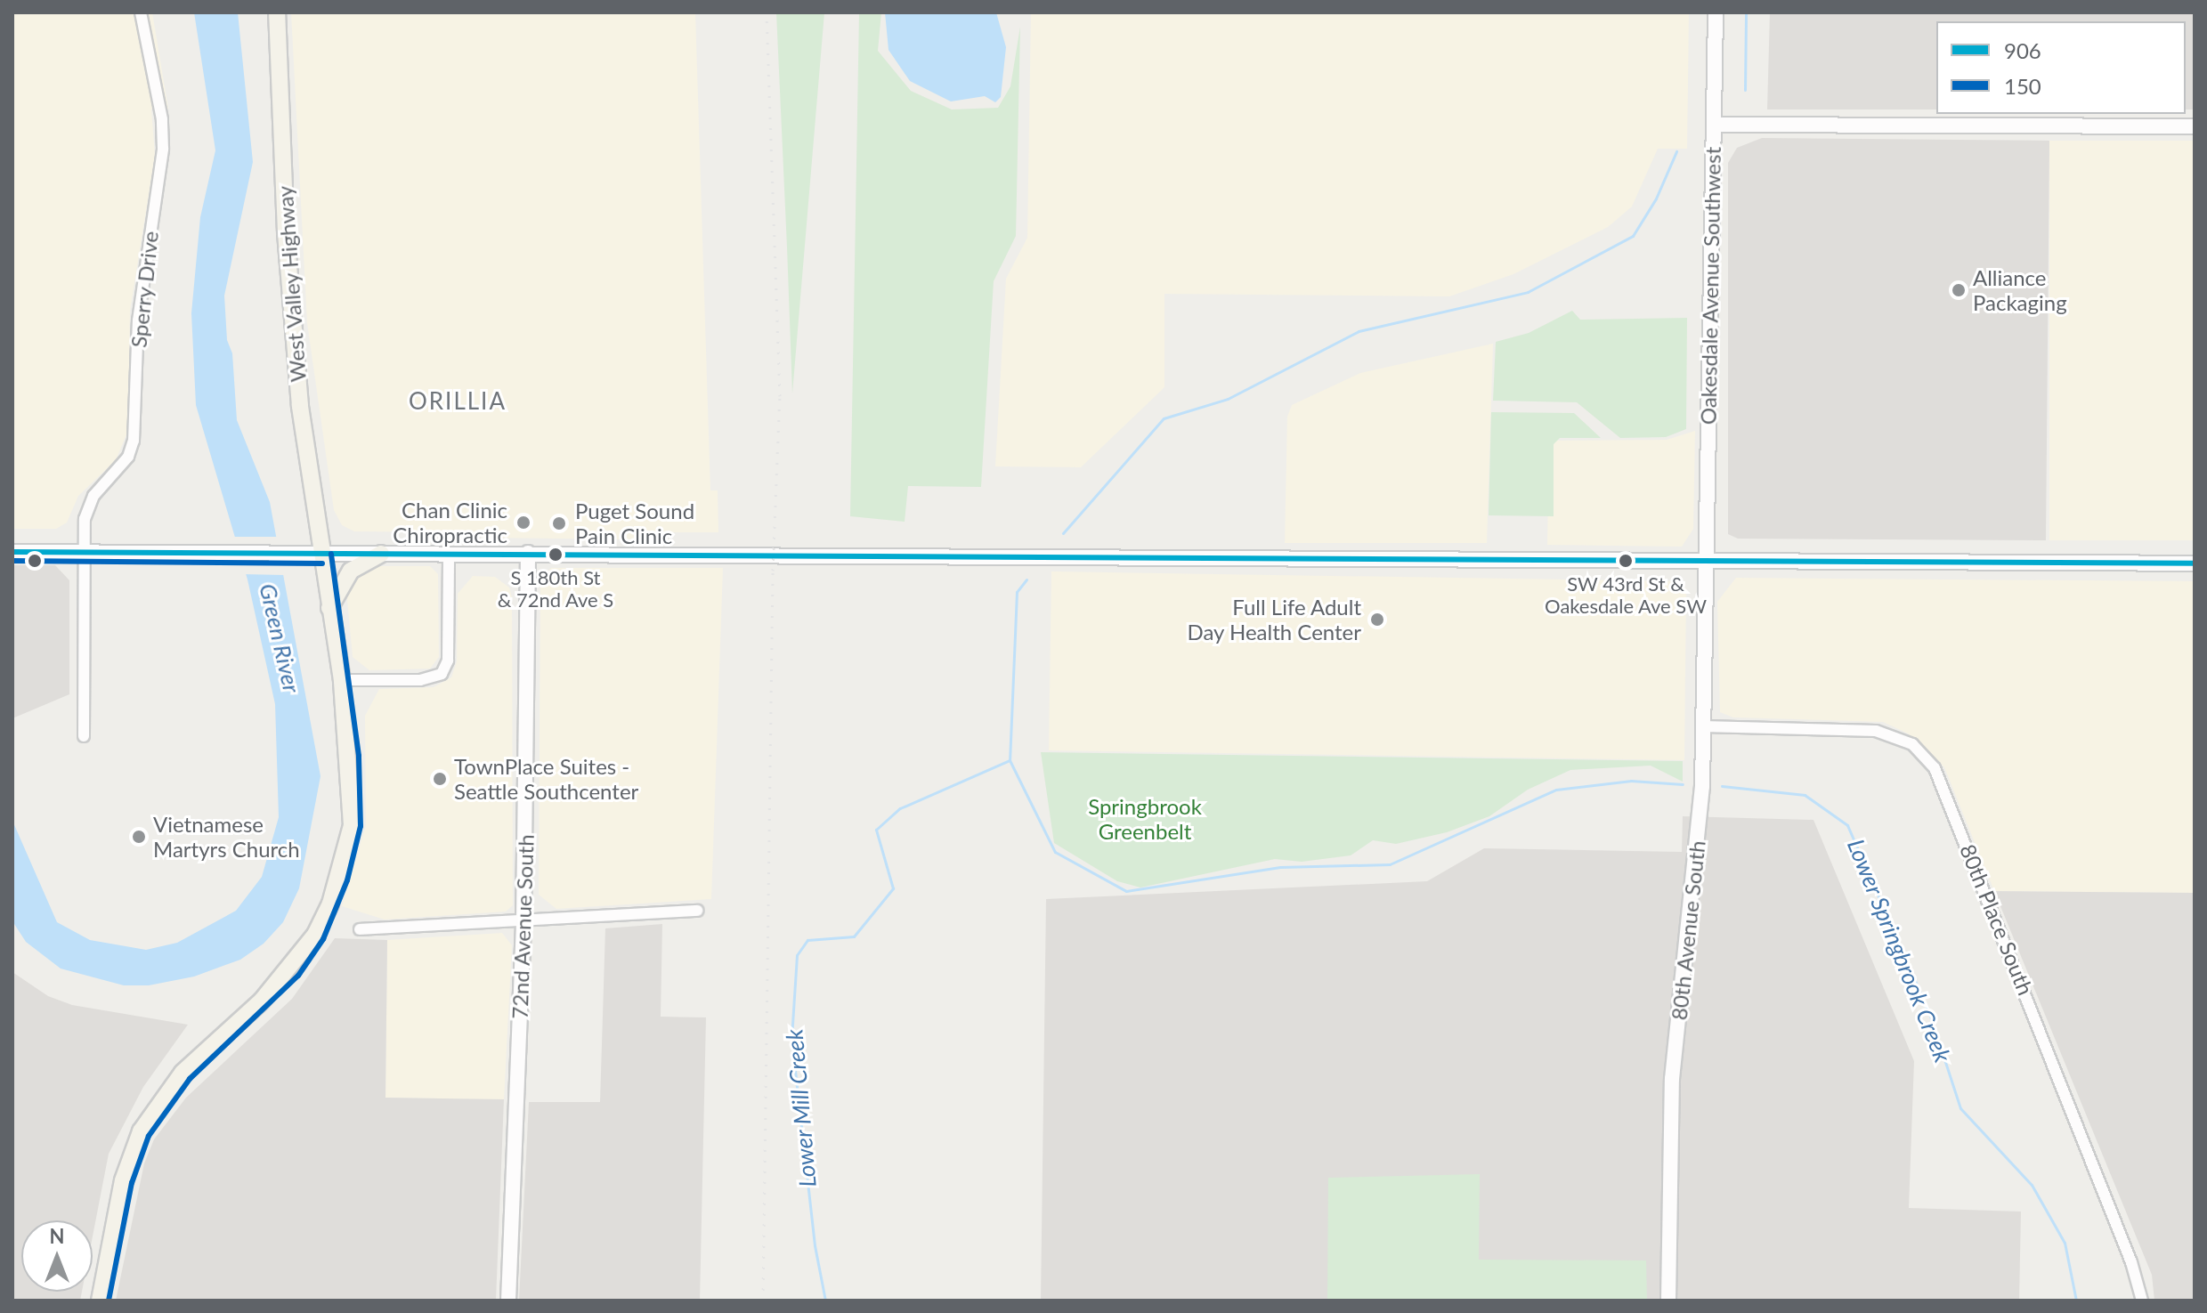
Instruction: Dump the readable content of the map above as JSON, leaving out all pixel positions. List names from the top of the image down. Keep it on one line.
{"streets":{"main road":["West Valley Highway","Oakesdale Avenue Southwest","72nd Avenue South","80th Avenue South"],"street":["Sperry Drive","80th Place South"]},"crossings":[["Oakesdale Avenue Southwest","80th Avenue South"],["80th Place South","80th Avenue South"]],"districts":["ORILLIA"],"water":["Green River","Lower Springbrook Creek","Lower Mill Creek"],"parks":["Springbrook Greenbelt"],"places":["Alliance Packaging","Chan Clinic Chiropractic","Puget Sound Pain Clinic","S 180th St & 72nd Ave S","SW 43rd St & Oakesdale Ave SW","Full Life Adult Day Health Center","TownPlace Suites - Seattle Southcenter","Vietnamese Martyrs Church"],"lines":["transit line 906","transit line 150"],"legend":["906","150"],"north":"top"}
